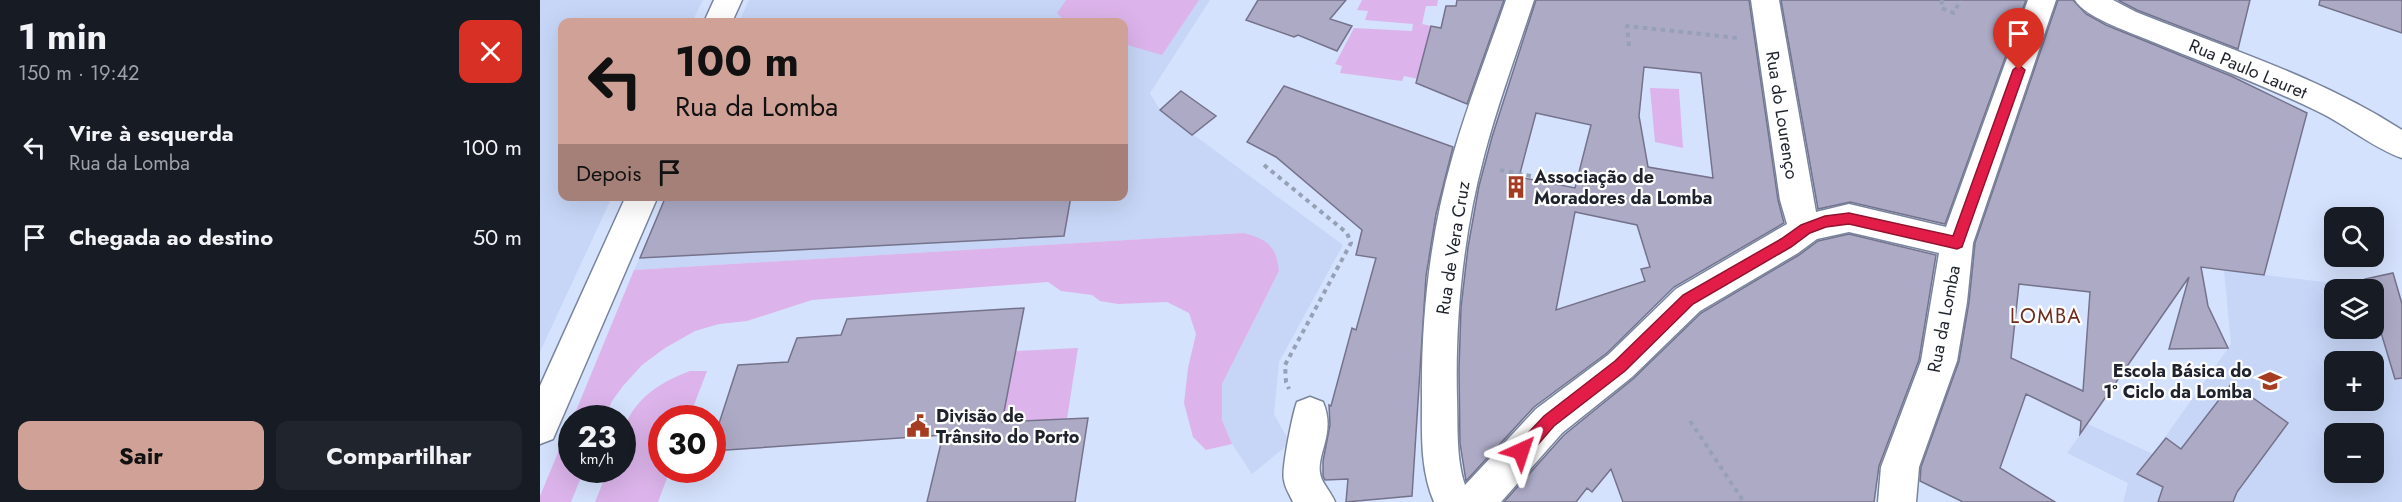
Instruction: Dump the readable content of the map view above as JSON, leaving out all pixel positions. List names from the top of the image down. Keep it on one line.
{"streets":{"street":["Rua Paulo Lauret","Rua do Lourenço","Rua de Vera Cruz","Rua da Lomba"]},"districts":["LOMBA"],"places":{"building":["Associação de Moradores da Lomba"],"school or university":["Escola Básica do 1º Ciclo da Lomba"],"public building":["Divisão de Trânsito do Porto"]},"page":{"heading":["1 min","150 m · 19:42"],"turn":["100 m","Rua da Lomba"],"list":[{"name":"Vire à esquerda","note":"Rua da Lomba","value":"100 m"},{"name":"Chegada ao destino","value":"50 m"}],"then":"Depois","map_buttons":["+","−"],"speed":"23 km/h","limit":"30","buttons":["Sair","Compartilhar"]}}
